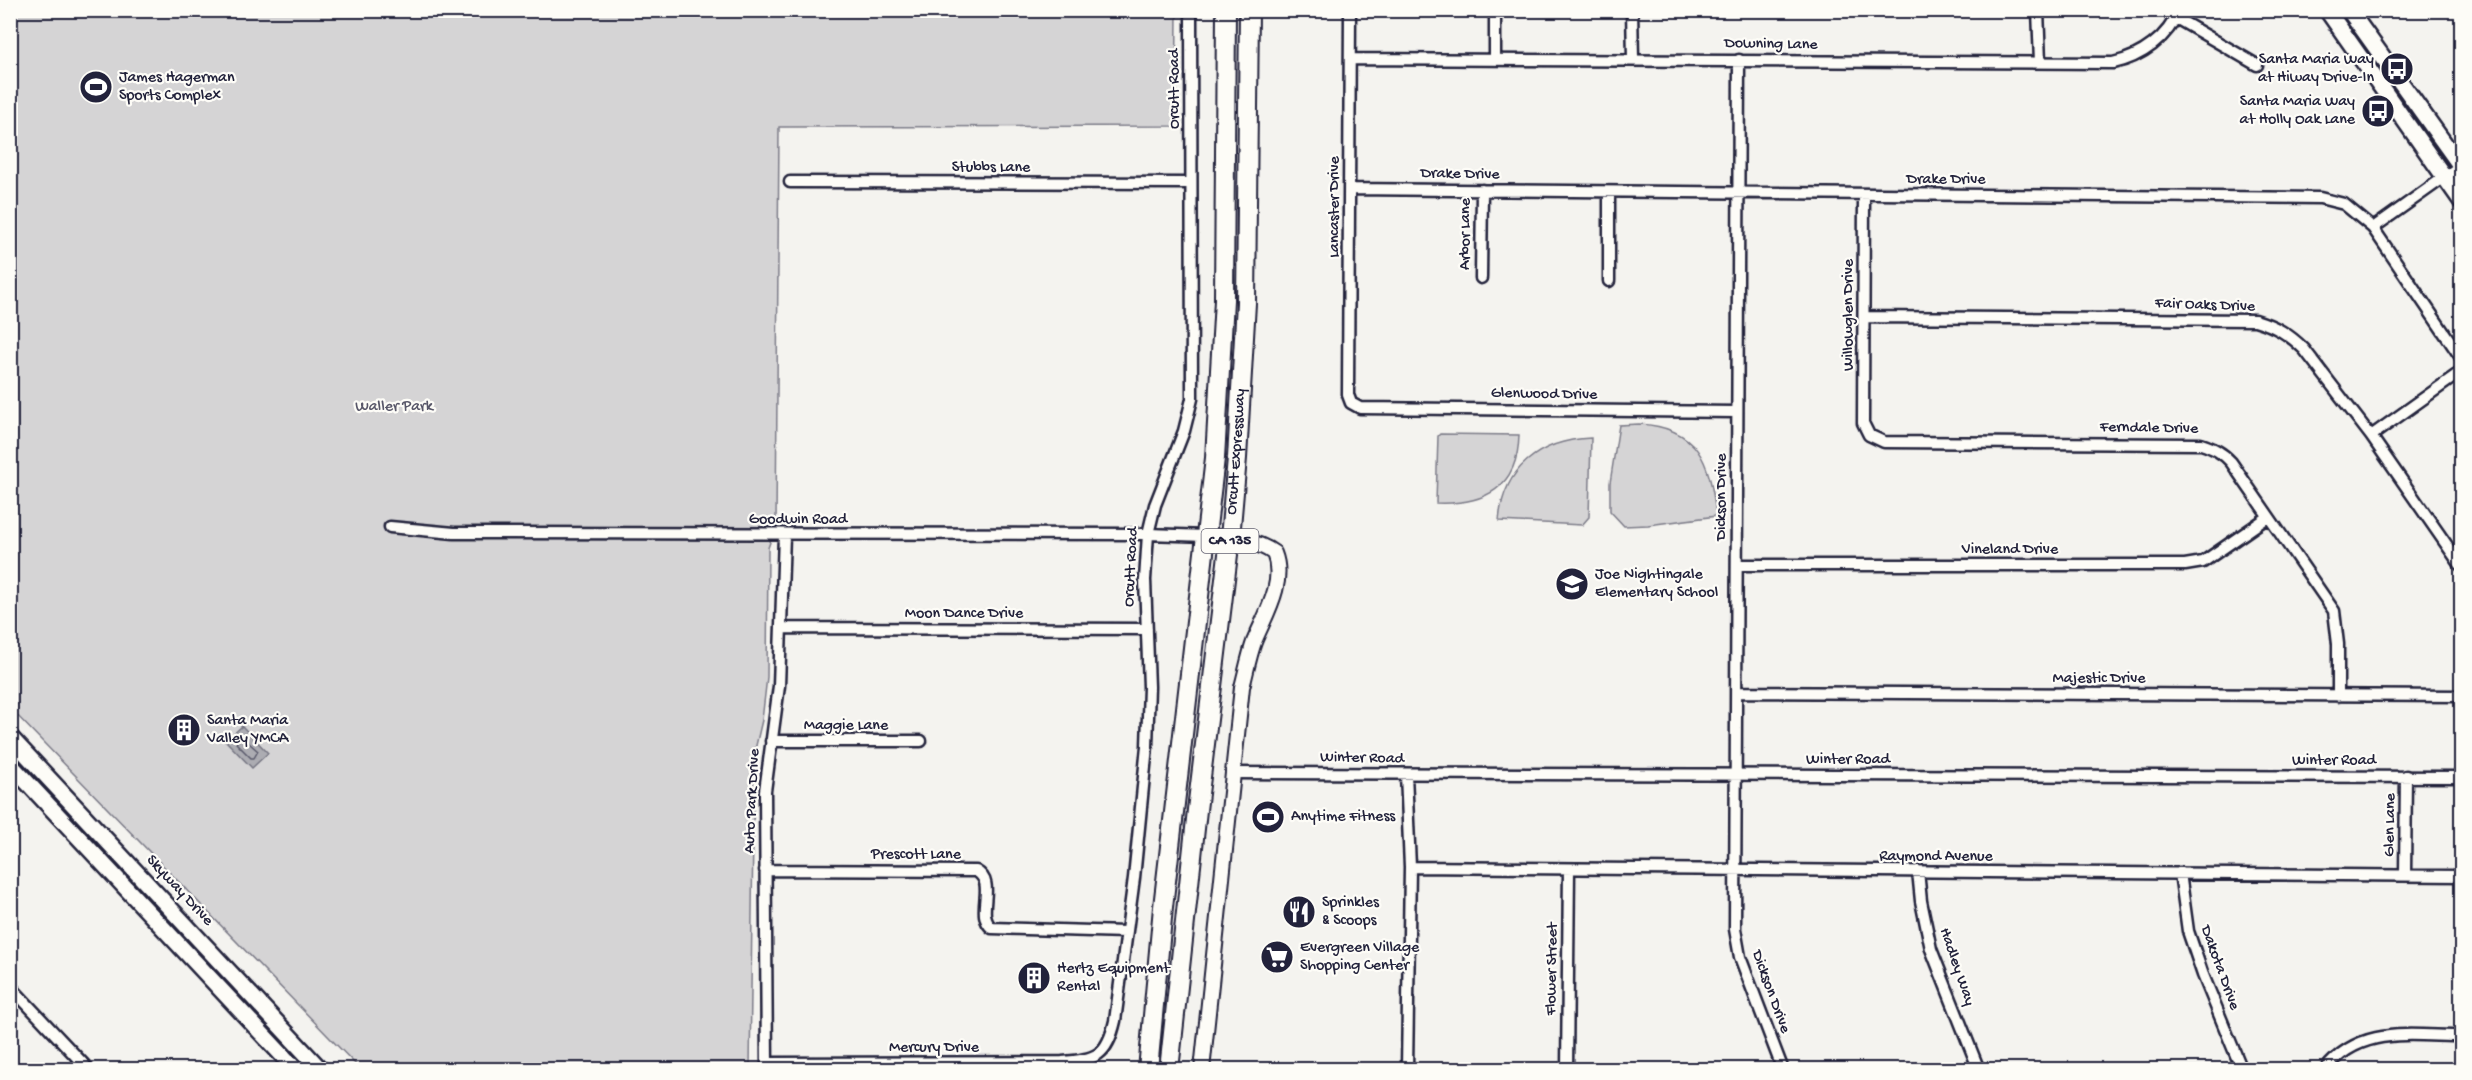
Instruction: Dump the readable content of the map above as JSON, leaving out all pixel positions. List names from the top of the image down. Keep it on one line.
{"streets":{"highway":["Orcutt Expressway","CA 135"],"main road":["Skyway Drive"],"street":["Downing Lane","Orcutt Road","Stubbs Lane","Drake Drive","Lancaster Drive","Arbor Lane","Fair Oaks Drive","Willowglen Drive","Glenwood Drive","Ferndale Drive","Dickson Drive","Goodwin Road","Vineland Drive","Moon Dance Drive","Majestic Drive","Maggie Lane","Winter Road","Auto Park Drive","Glen Lane","Prescott Lane","Raymond Avenue","Hadley Way","Dakota Drive","Flower Street","Mercury Drive"]},"crossings":[["Downing Lane","Lancaster Drive"],["Downing Lane","Dickson Drive"],["Orcutt Road","Stubbs Lane"],["Orcutt Road","Goodwin Road"],["Orcutt Road","Moon Dance Drive"],["Orcutt Road","Prescott Lane"],["Orcutt Road","Mercury Drive"],["Drake Drive","Lancaster Drive"],["Drake Drive","Arbor Lane"],["Drake Drive","Willowglen Drive"],["Drake Drive","Dickson Drive"],["Lancaster Drive","Glenwood Drive"],["Fair Oaks Drive","Willowglen Drive"],["Willowglen Drive","Ferndale Drive"],["Glenwood Drive","Dickson Drive"],["Ferndale Drive","Vineland Drive"],["Ferndale Drive","Majestic Drive"],["Orcutt Expressway","Goodwin Road"],["Dickson Drive","Vineland Drive"],["Dickson Drive","Majestic Drive"],["Dickson Drive","Winter Road"],["Dickson Drive","Raymond Avenue"],["Goodwin Road","Auto Park Drive"],["Moon Dance Drive","Auto Park Drive"],["Maggie Lane","Auto Park Drive"],["Winter Road","Glen Lane"],["Auto Park Drive","Prescott Lane"],["Auto Park Drive","Mercury Drive"],["Glen Lane","Raymond Avenue"],["Raymond Avenue","Hadley Way"],["Raymond Avenue","Dakota Drive"],["Raymond Avenue","Flower Street"]],"parks":["Waller Park"],"places":{"bus stop":["Santa Maria Way at Hiway Drive-In","Santa Maria Way at Holly Oak Lane"],"sports":["James Hagerman Sports Complex","Anytime Fitness"],"school or university":["Joe Nightingale Elementary School"],"building":["Santa Maria Valley YMCA","Hertz Equipment Rental"],"restaurant":["Sprinkles & Scoops"],"supermarket":["Evergreen Village Shopping Center"]}}
